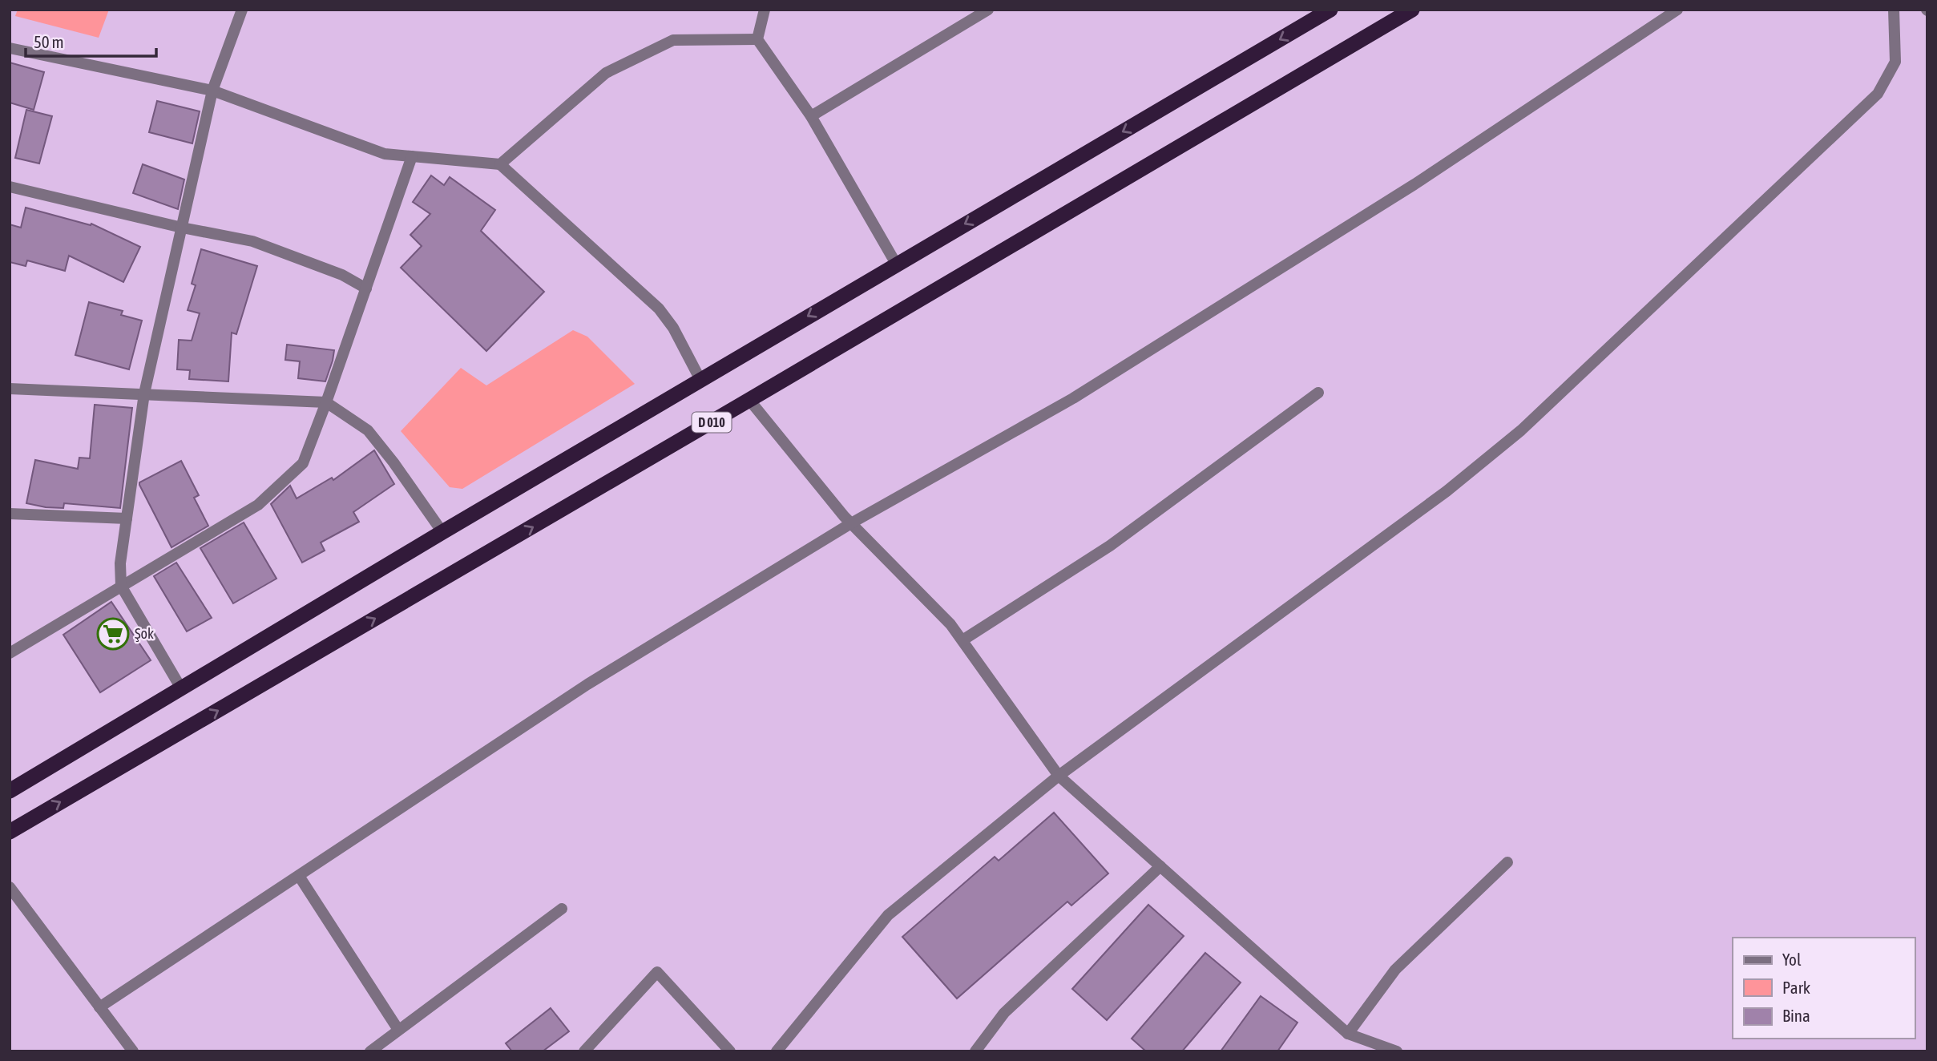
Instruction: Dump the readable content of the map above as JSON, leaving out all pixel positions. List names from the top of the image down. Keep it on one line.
{"streets":{"highway":["D 010"]},"places":{"supermarket":["Şok"]},"legend":["Yol","Park","Bina"],"scale_bar":"50 m"}
